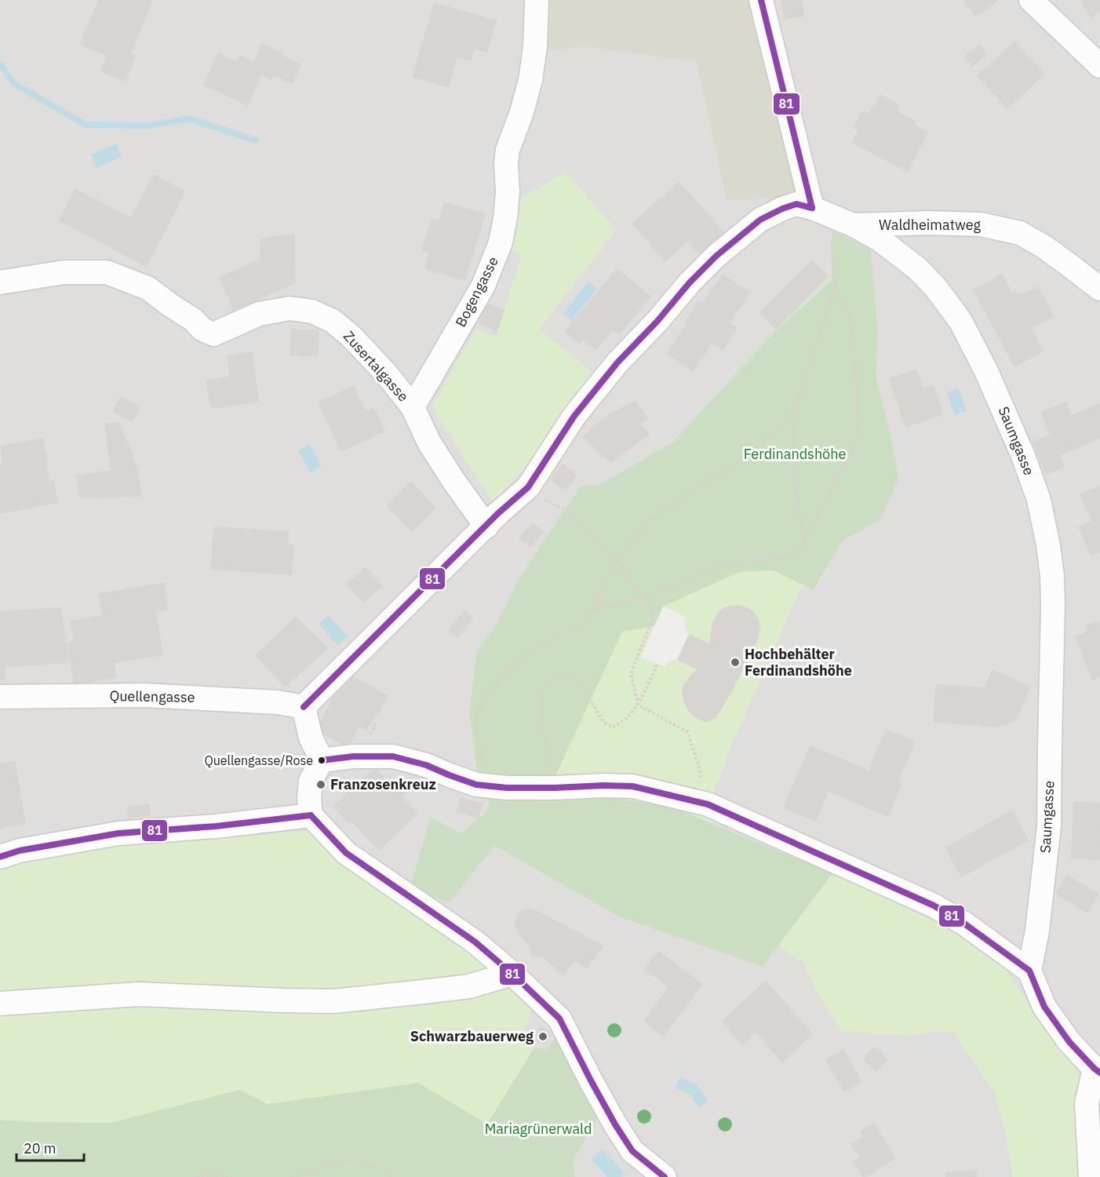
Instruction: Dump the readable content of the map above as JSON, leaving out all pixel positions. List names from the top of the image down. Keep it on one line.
{"streets":{"street":["Waldheimatweg","Bogengasse","Zusertalgasse","Saumgasse","Quellengasse"]},"crossings":[["Waldheimatweg","Saumgasse"],["Bogengasse","Zusertalgasse"]],"parks":["Ferdinandshöhe","Mariagrünerwald"],"places":["Hochbehälter Ferdinandshöhe","Quellengasse/Rose","Franzosenkreuz","Schwarzbauerweg"],"lines":["transit line 81"],"scale_bar":"20 m"}
